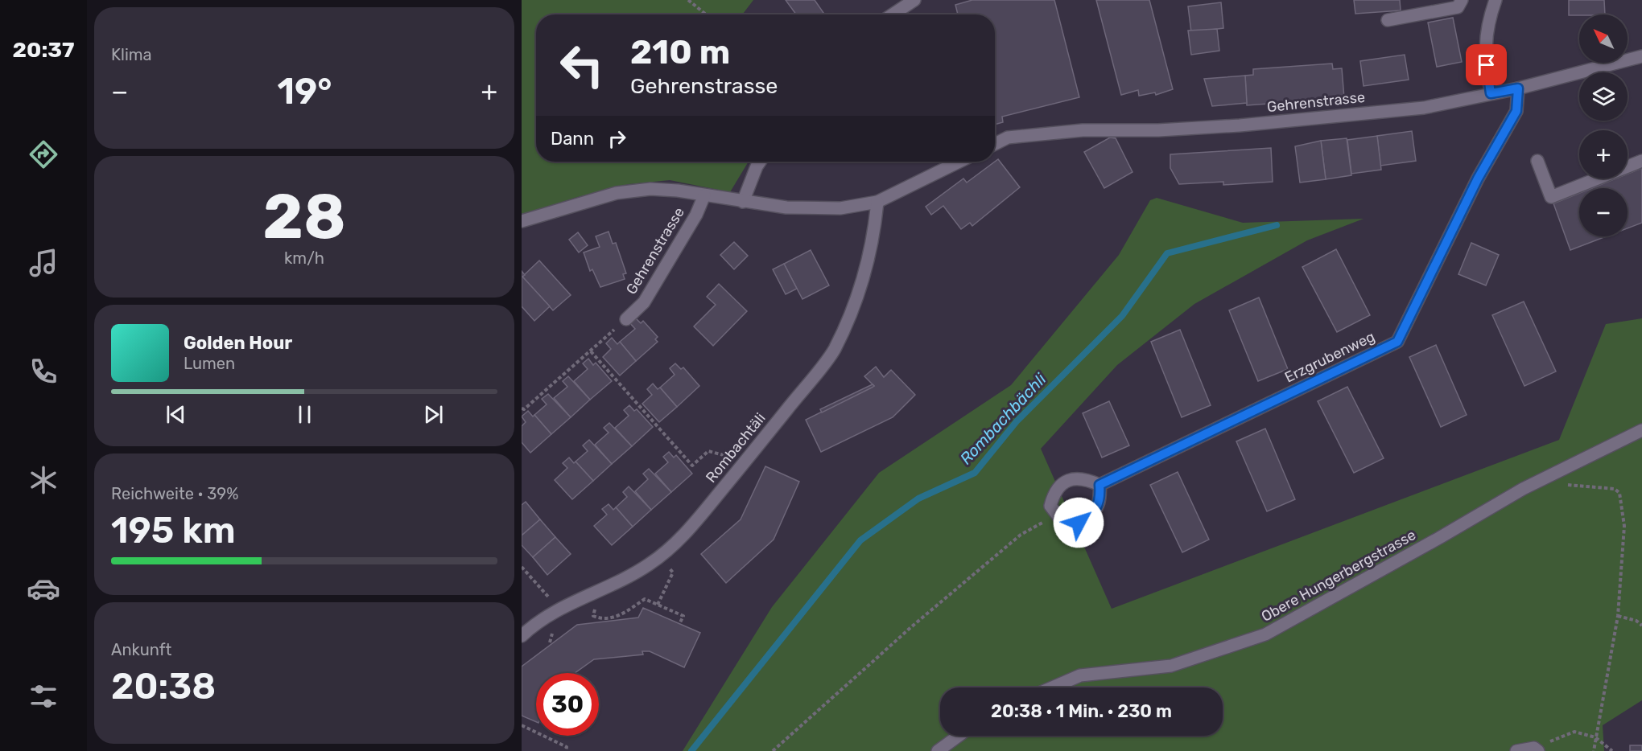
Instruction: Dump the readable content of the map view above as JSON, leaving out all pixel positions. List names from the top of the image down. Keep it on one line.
{"streets":{"street":["Gehrenstrasse","Erzgrubenweg","Rombachtäli","Obere Hungerbergstrasse"]},"crossings":[["Gehrenstrasse","Erzgrubenweg"],["Gehrenstrasse","Rombachtäli"]],"water":["Rombachbächli"],"north":"top left","page":{"tabs":"20:37","tile":["Klima",["28","km/h"],["Reichweite · 39%","195 km"],["Ankunft","20:38"]],"map_buttons":["+","−"],"turn":["210 m","Gehrenstrasse"],"heat":["−","19°","+"],"then":"Dann","song":["Golden Hour","Lumen"],"limit":"30","trip":"20:38 · 1 Min. · 230 m"}}
